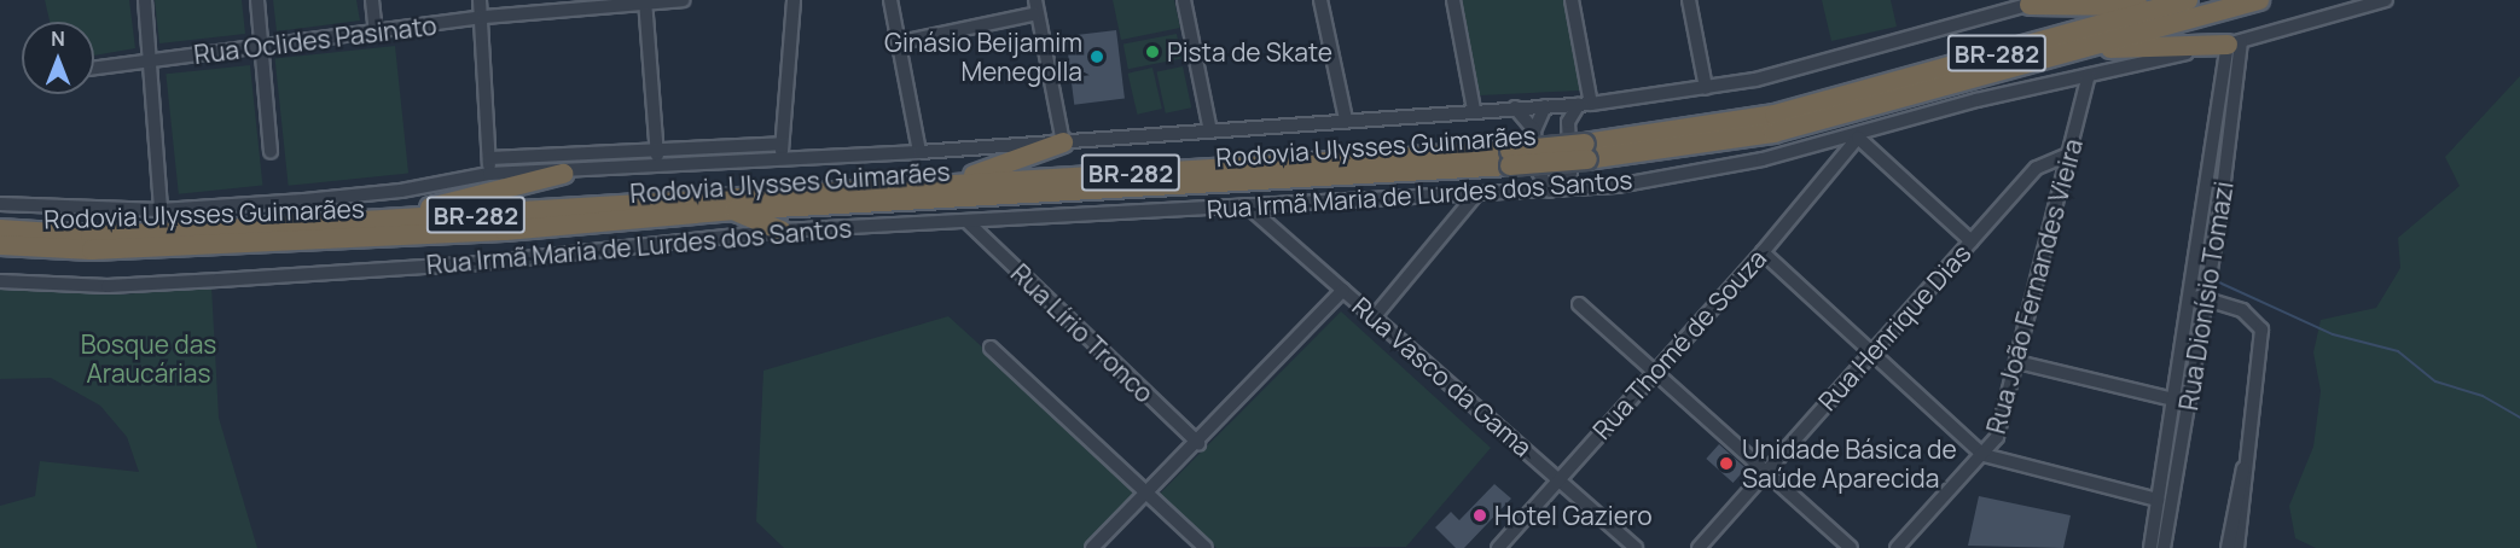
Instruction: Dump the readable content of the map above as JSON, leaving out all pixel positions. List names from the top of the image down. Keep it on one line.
{"streets":{"highway":["BR-282","Rodovia Ulysses Guimarães"],"street":["Rua Oclides Pasinato","Rua Irmã Maria de Lurdes dos Santos","Rua João Fernandes Vieira","Rua Dionísio Tomazi","Rua Henrique Dias","Rua Lírio Tronco","Rua Thomé de Souza","Rua Vasco da Gama"]},"crossings":[["Rua Irmã Maria de Lurdes dos Santos","Rua João Fernandes Vieira"],["Rua Irmã Maria de Lurdes dos Santos","Rua Dionísio Tomazi"],["Rua Irmã Maria de Lurdes dos Santos","Rua Lírio Tronco"],["Rua Irmã Maria de Lurdes dos Santos","Rua Thomé de Souza"],["Rua Irmã Maria de Lurdes dos Santos","Rua Vasco da Gama"],["Rua João Fernandes Vieira","Rua Henrique Dias"],["Rua Thomé de Souza","Rua Vasco da Gama"]],"parks":["Bosque das Araucárias"],"places":["Pista de Skate","Ginásio Beijamim Menegolla","Unidade Básica de Saúde Aparecida","Hotel Gaziero"],"north":"top"}
